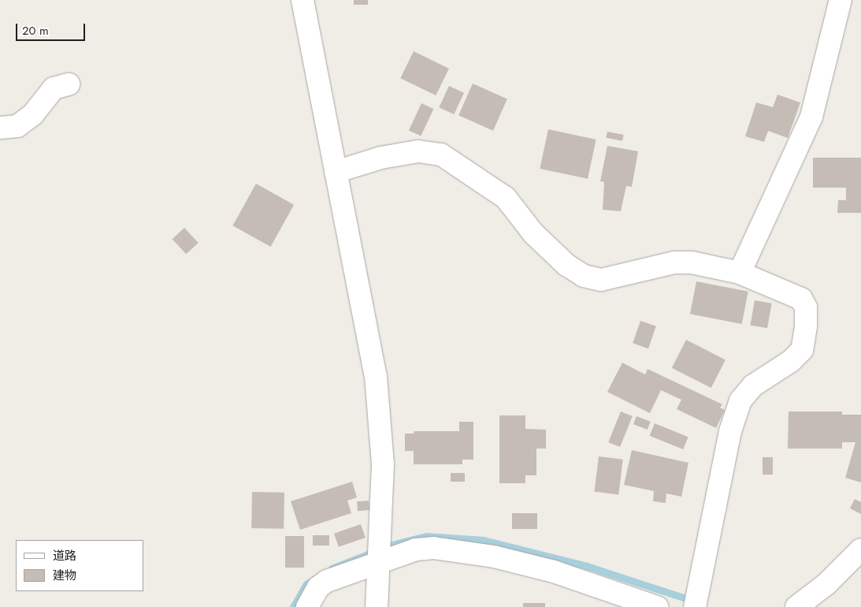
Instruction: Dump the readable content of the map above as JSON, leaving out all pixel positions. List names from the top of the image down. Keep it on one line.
{"legend":["道路","建物"],"scale_bar":"20 m"}
